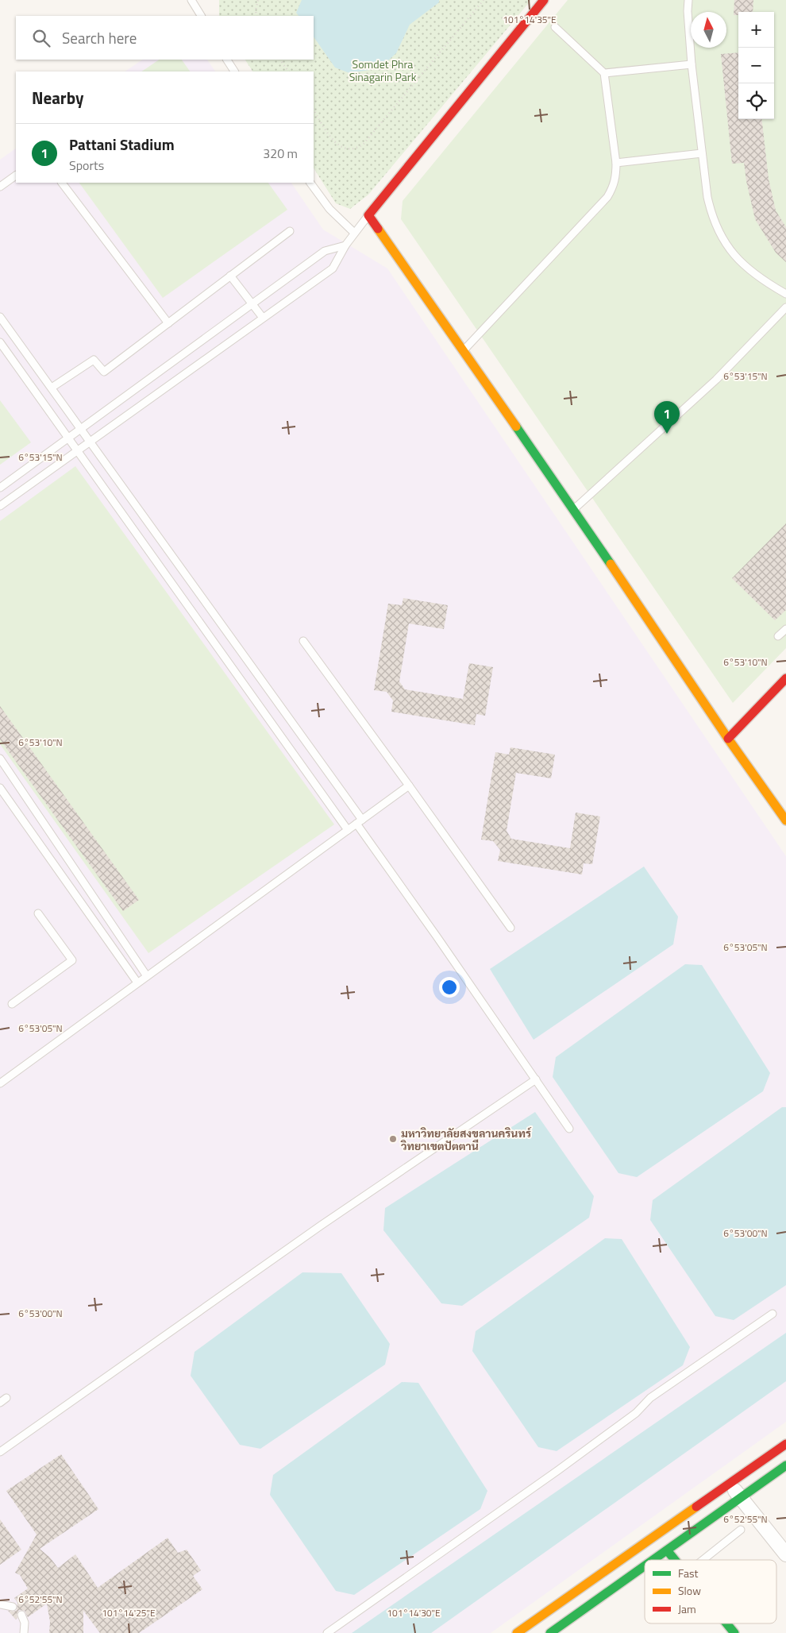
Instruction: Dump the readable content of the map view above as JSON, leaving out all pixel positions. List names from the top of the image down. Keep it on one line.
{"parks":["Somdet Phra Sinagarin Park"],"places":["มหาวิทยาลัยสงขลานครินทร์ วิทยาเขตปัตตานี"],"legend":["Fast","Slow","Jam"],"north":"top","page":{"map_buttons":["+","−"],"search":"Search here","heading":"Nearby","list":[{"mark":"1","name":"Pattani Stadium","note":"Sports","value":"320 m"}],"pins":"1"},"coordinates":["101°14'35\"E","6°53'15\"N","6°53'10\"N","6°53'05\"N","6°53'00\"N","6°52'55\"N","101°14'25\"E","101°14'30\"E"]}
